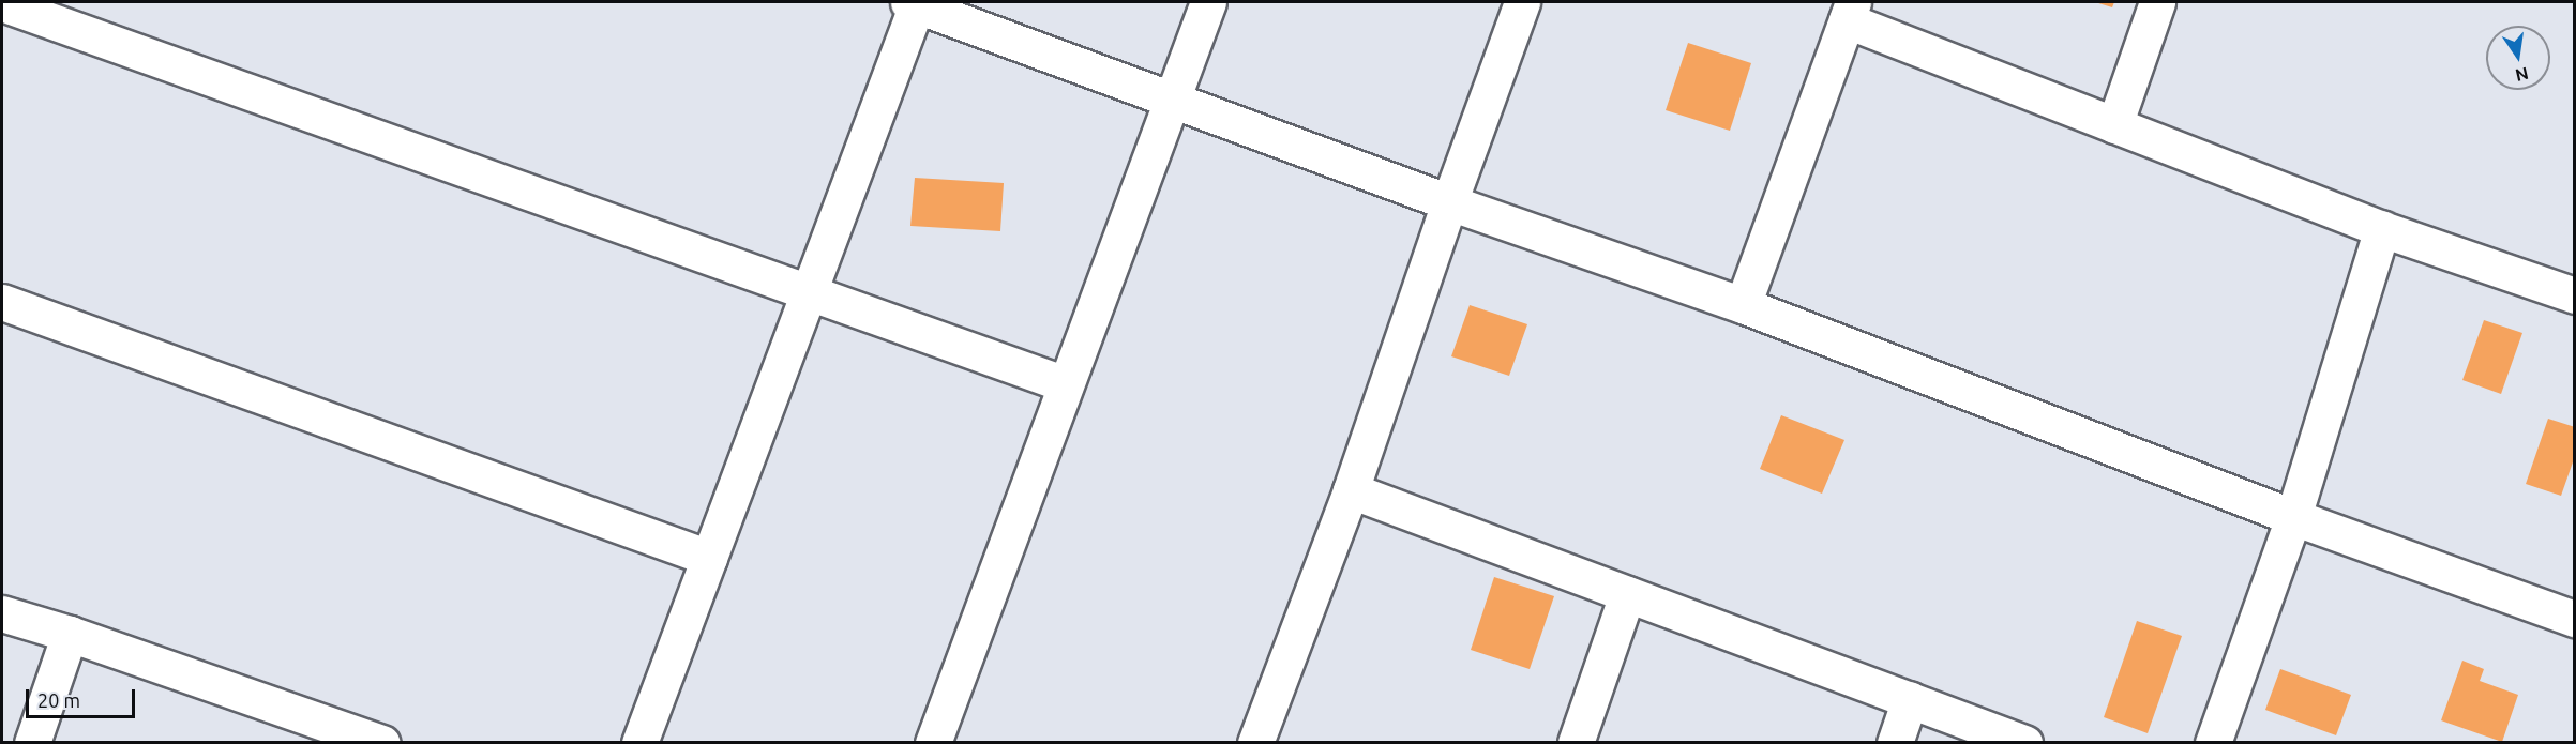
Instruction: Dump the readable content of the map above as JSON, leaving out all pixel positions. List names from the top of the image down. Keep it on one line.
{"scale_bar":"20 m","north":"bottom"}
